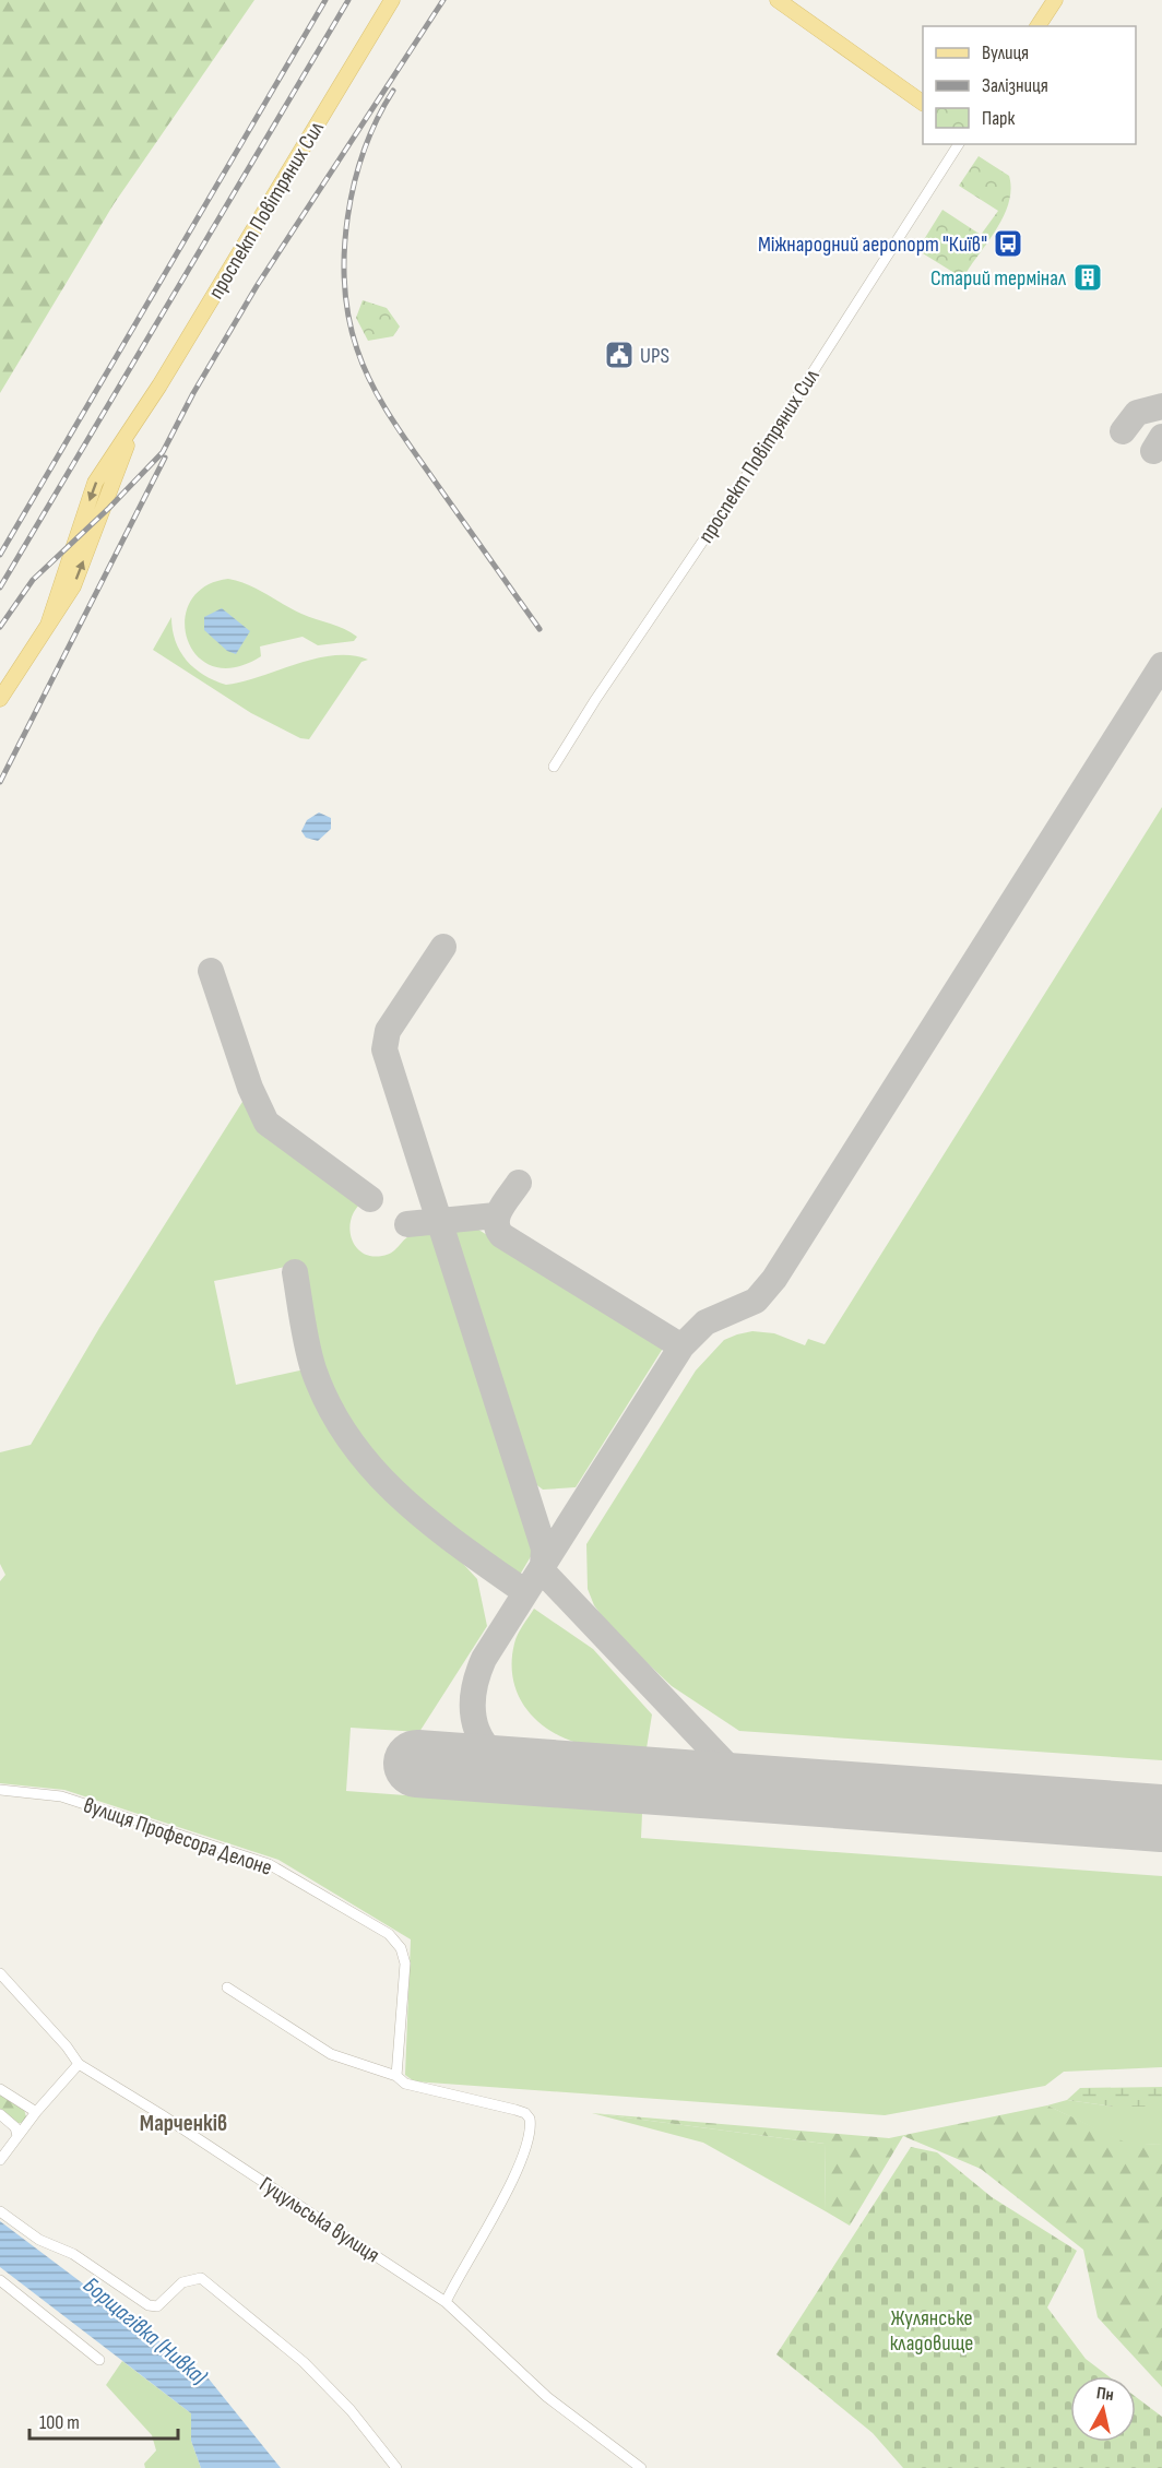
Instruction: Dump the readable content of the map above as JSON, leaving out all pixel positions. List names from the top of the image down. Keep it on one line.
{"streets":{"main road":["проспект Повітряних Сил"],"street":["вулиця Професора Делоне","Гуцульська вулиця"]},"districts":["Марченків"],"water":["Борщагівка (Нивка)"],"parks":["Жулянське кладовище"],"places":{"bus stop":["Міжнародний аеропорт \"Київ\""],"building":["Старий термінал"],"public building":["UPS"]},"legend":["Вулиця","Залізниця","Парк"],"scale_bar":"100 m","north":"top"}
